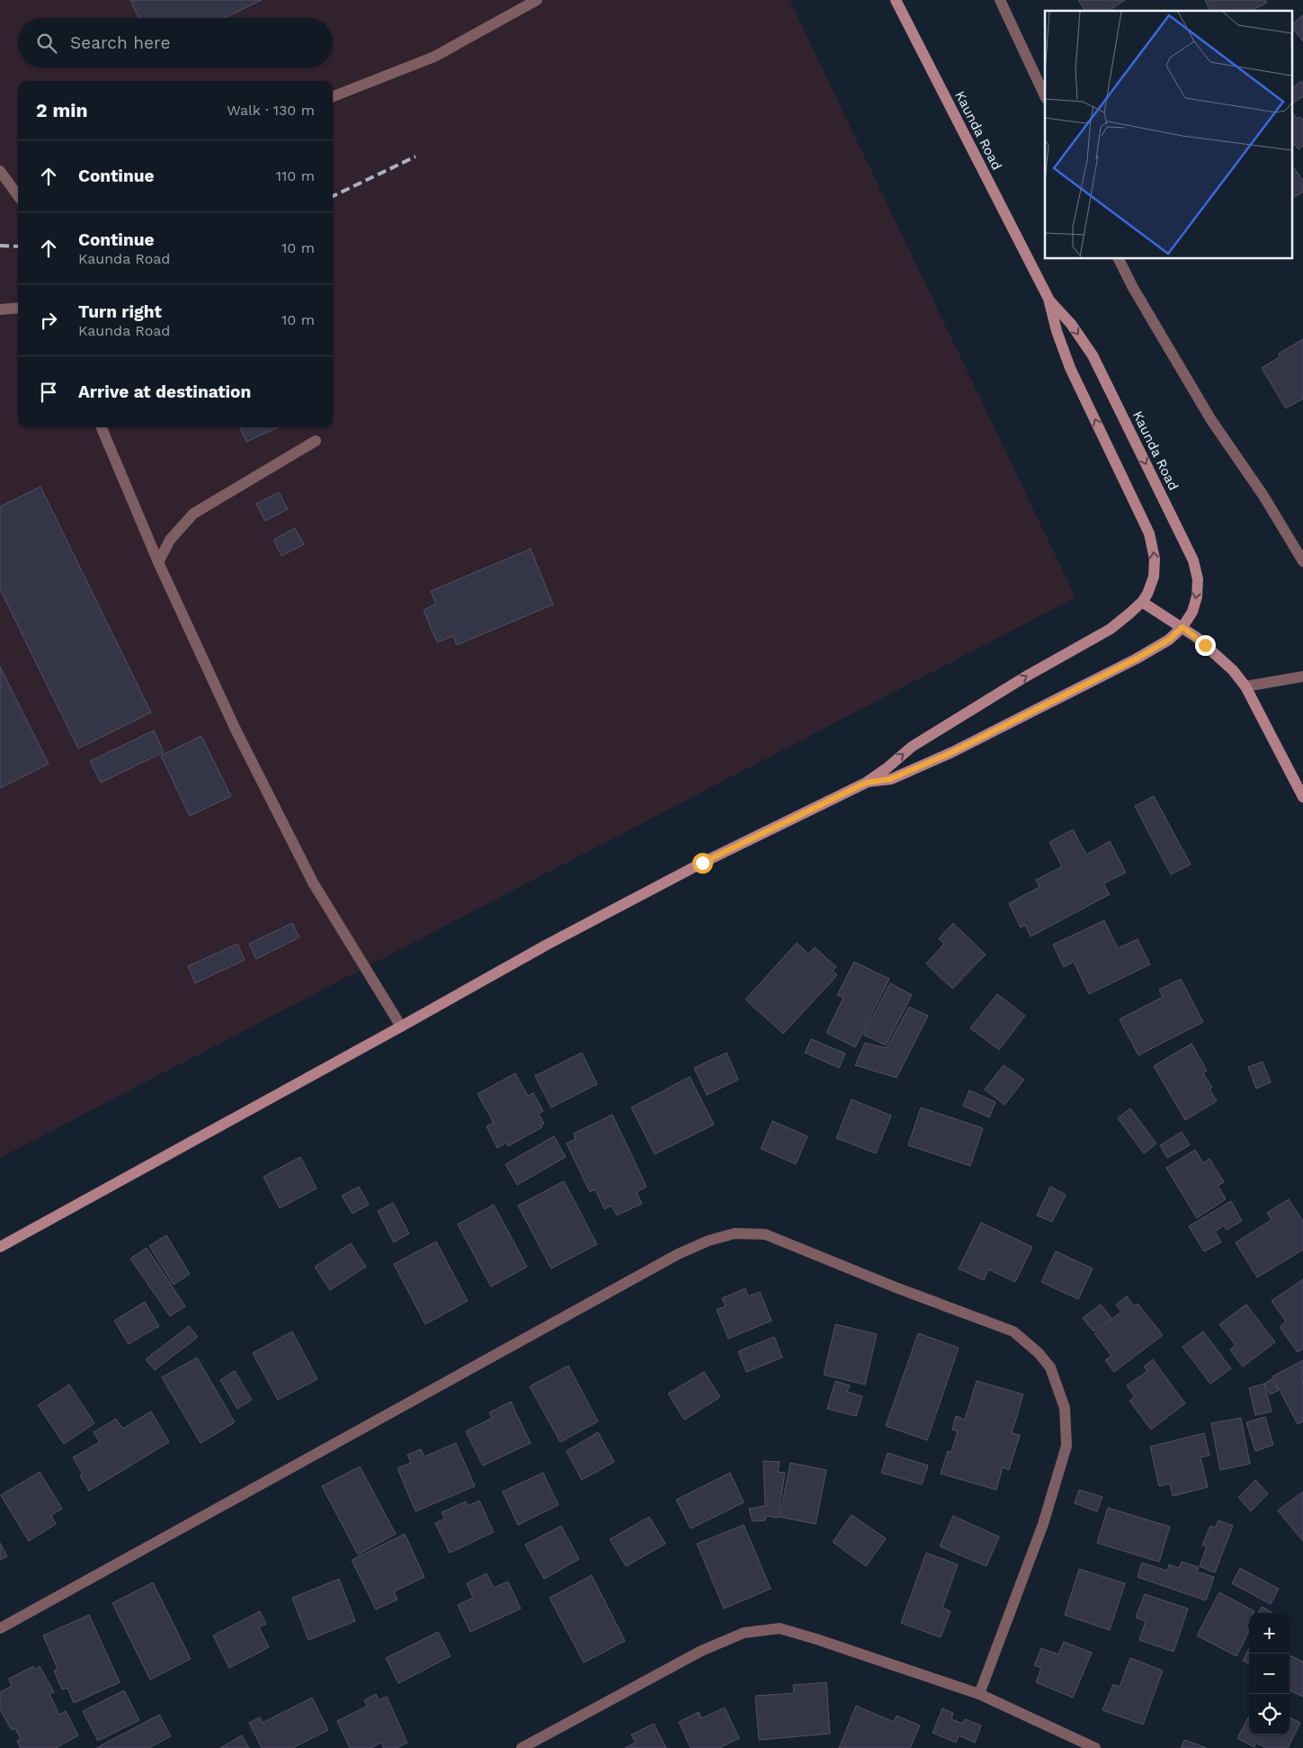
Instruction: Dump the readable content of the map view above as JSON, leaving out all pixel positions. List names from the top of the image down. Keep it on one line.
{"streets":{"main road":["Kaunda Road"]},"page":{"search":"Search here","heading":["2 min","Walk · 130 m"],"list":[["Continue","110 m"],["Continue","Kaunda Road","10 m"],["Turn right","Kaunda Road","10 m"],"Arrive at destination"],"map_buttons":["+","−"]}}
